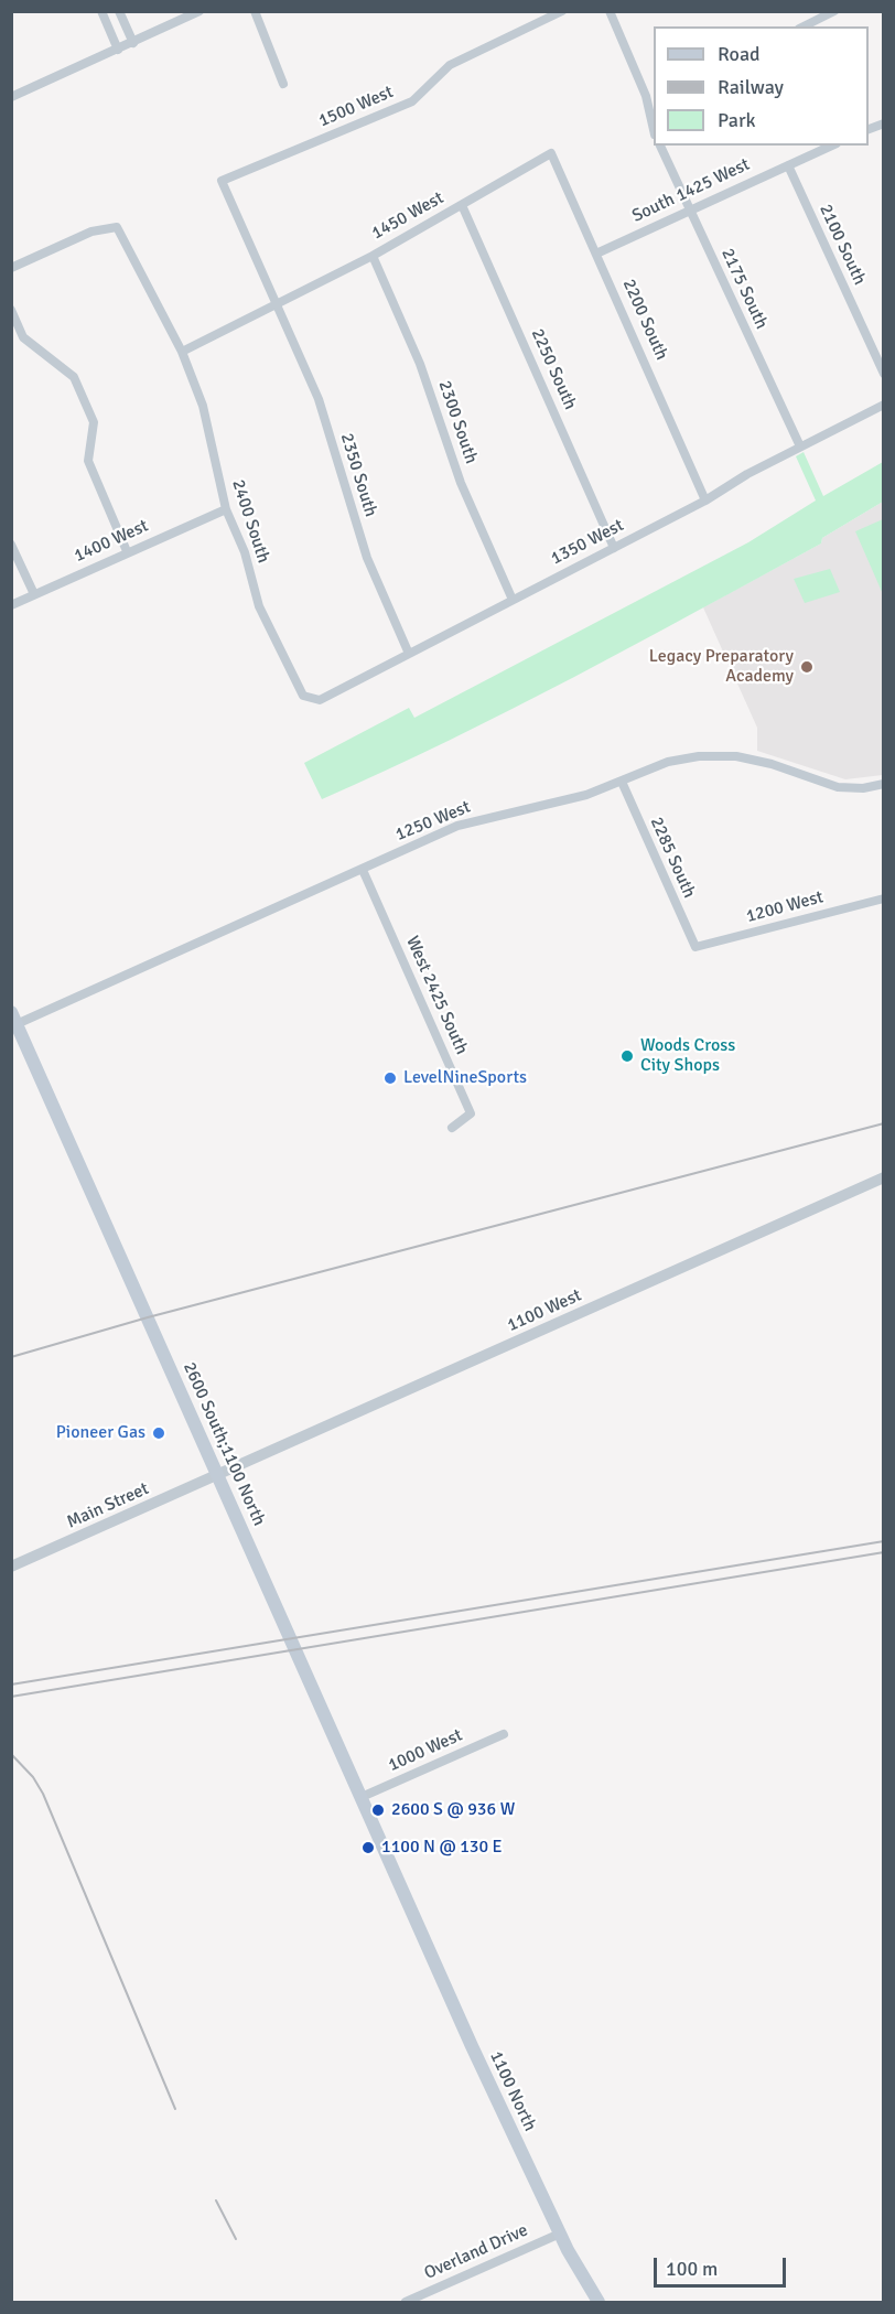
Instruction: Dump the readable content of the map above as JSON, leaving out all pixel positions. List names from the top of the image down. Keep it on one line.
{"streets":{"main road":["2600 South;1100 North","1100 North"],"street":["1500 West","South 1425 West","1450 West","2100 South","2175 South","2200 South","2250 South","2300 South","2350 South","2400 South","1400 West","1350 West","1250 West","2285 South","1200 West","West 2425 South","1100 West","Main Street","1000 West","Overland Drive"]},"crossings":[["1500 West","2350 South"],["South 1425 West","2100 South"],["South 1425 West","2175 South"],["South 1425 West","2200 South"],["1450 West","2200 South"],["1450 West","2250 South"],["1450 West","2300 South"],["1450 West","2350 South"],["2175 South","1350 West"],["2200 South","1350 West"],["2250 South","1350 West"],["2300 South","1350 West"],["2350 South","1350 West"],["2400 South","1400 West"],["2400 South","1350 West"],["1250 West","2285 South"],["1250 West","West 2425 South"],["1250 West","2600 South;1100 North"],["2285 South","1200 West"],["1100 West","2600 South;1100 North"],["1100 West","Main Street"],["2600 South;1100 North","Main Street"],["2600 South;1100 North","1000 West"],["2600 South;1100 North","1100 North"],["1100 North","Overland Drive"]],"places":["Legacy Preparatory Academy","Woods Cross City Shops","LevelNineSports","Pioneer Gas","2600 S @ 936 W","1100 N @ 130 E"],"legend":["Road","Railway","Park"],"scale_bar":"100 m"}
